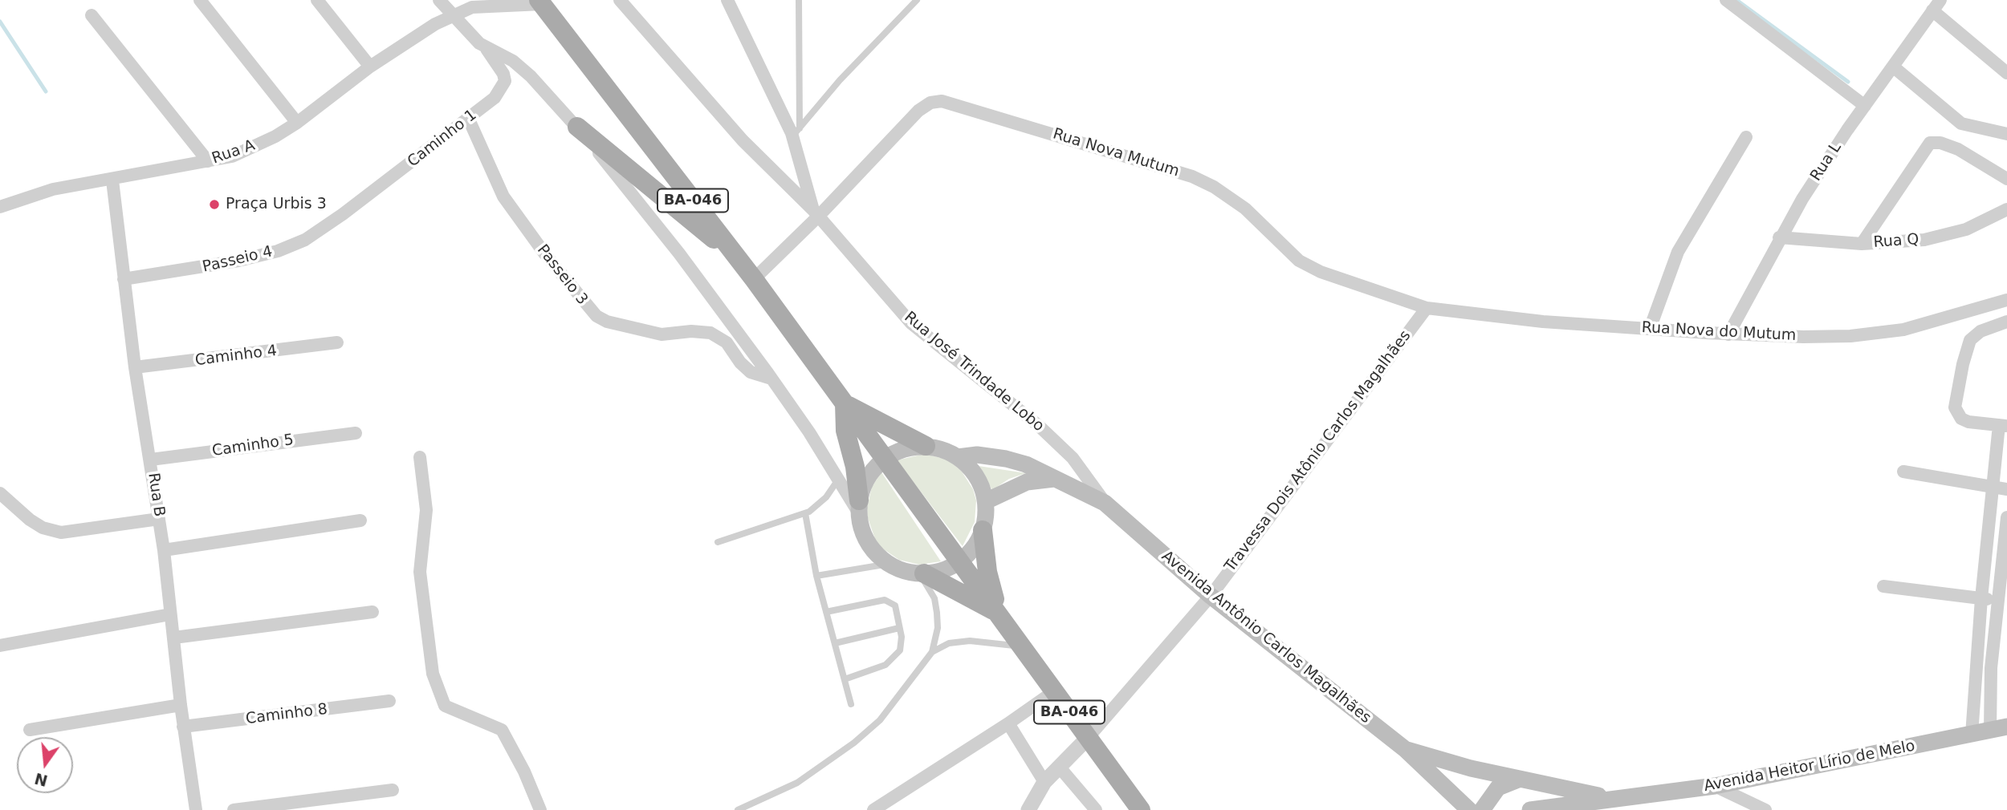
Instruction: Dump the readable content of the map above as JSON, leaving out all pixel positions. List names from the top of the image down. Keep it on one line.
{"streets":{"main road":["BA-046","Avenida Antônio Carlos Magalhães","Avenida Heitor Lírio de Melo"],"street":["Caminho 1","Rua A","Rua Nova Mutum","Rua L","Rua Q","Passeio 4","Passeio 3","Rua Nova do Mutum","Caminho 4","Rua José Trindade Lobo","Caminho 5","Travessa Dois Atônio Carlos Magalhães","Rua B","Caminho 8"]},"crossings":[["Caminho 1","Passeio 4"],["Caminho 1","Passeio 3"],["Rua A","Rua B"],["Rua Nova Mutum","BA-046"],["Rua Nova Mutum","Rua Nova do Mutum"],["Rua Nova Mutum","Rua José Trindade Lobo"],["Rua Nova Mutum","Travessa Dois Atônio Carlos Magalhães"],["Rua L","Rua Q"],["Rua L","Rua Nova do Mutum"],["BA-046","Travessa Dois Atônio Carlos Magalhães"],["Passeio 4","Rua B"],["Rua Nova do Mutum","Travessa Dois Atônio Carlos Magalhães"],["Caminho 4","Rua B"],["Rua José Trindade Lobo","Avenida Antônio Carlos Magalhães"],["Caminho 5","Rua B"],["Travessa Dois Atônio Carlos Magalhães","Avenida Antônio Carlos Magalhães"],["Rua B","Caminho 8"],["Avenida Antônio Carlos Magalhães","Avenida Heitor Lírio de Melo"]],"places":["Praça Urbis 3"],"north":"bottom"}
